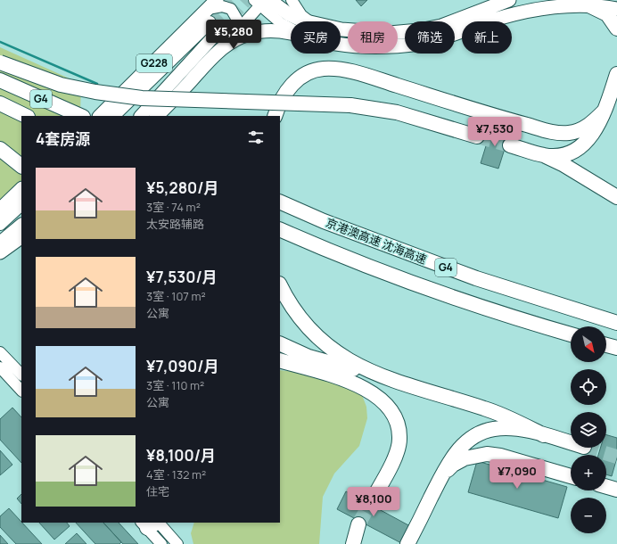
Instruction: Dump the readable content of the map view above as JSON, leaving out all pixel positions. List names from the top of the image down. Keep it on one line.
{"streets":{"highway":["G228","G4","京港澳高速 沈海高速"]},"north":"bottom right","page":{"price":["¥5,280","¥7,530","¥7,090","¥8,100"],"chip":["买房","租房","筛选","新上"],"heading":"4套房源","list":[{"name":"¥5,280/月","note":"3室 · 74 m² · 太安路辅路"},{"name":"¥7,530/月","note":"3室 · 107 m² · 公寓"},{"name":"¥7,090/月","note":"3室 · 110 m² · 公寓"},{"name":"¥8,100/月","note":"4室 · 132 m² · 住宅"}],"map_buttons":["+","−"]}}
